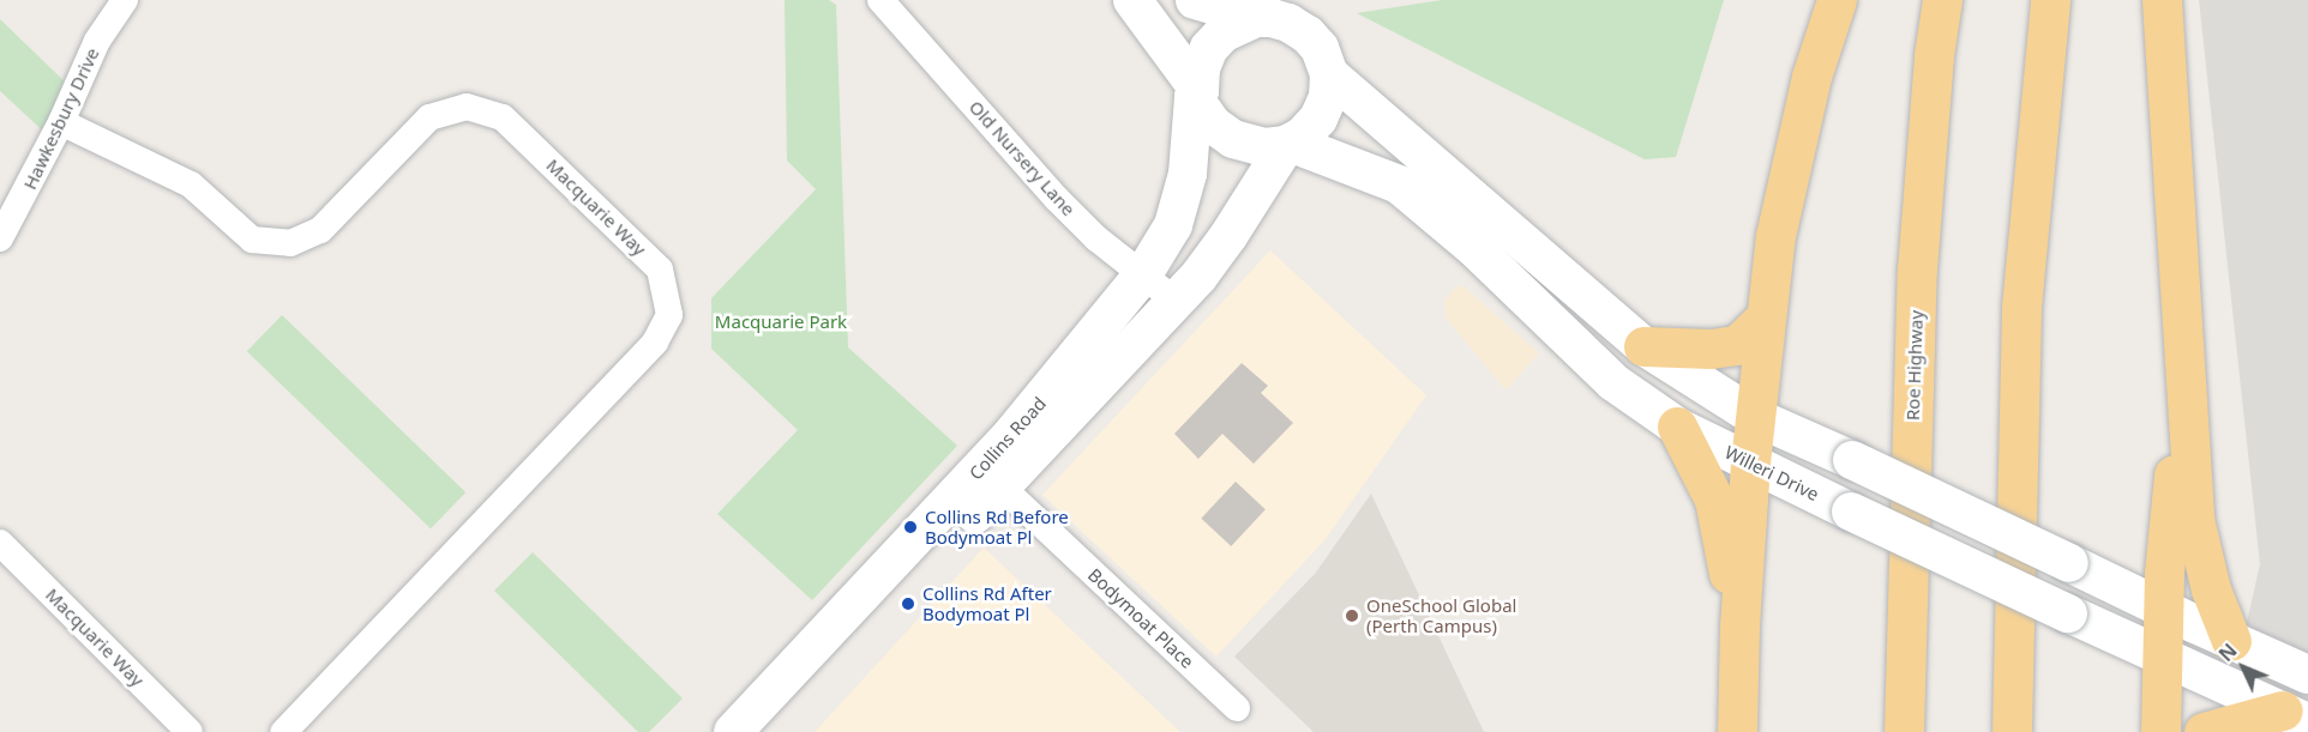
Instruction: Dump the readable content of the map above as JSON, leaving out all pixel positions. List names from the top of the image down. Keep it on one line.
{"streets":{"highway":["Roe Highway"],"main road":["Collins Road","Willeri Drive"],"street":["Hawkesbury Drive","Old Nursery Lane","Macquarie Way","Bodymoat Place"]},"crossings":[["Hawkesbury Drive","Macquarie Way"],["Old Nursery Lane","Collins Road"],["Collins Road","Willeri Drive"],["Collins Road","Bodymoat Place"]],"parks":["Macquarie Park"],"places":["Collins Rd Before Bodymoat Pl","Collins Rd After Bodymoat Pl","OneSchool Global (Perth Campus)"],"north":"top left"}
